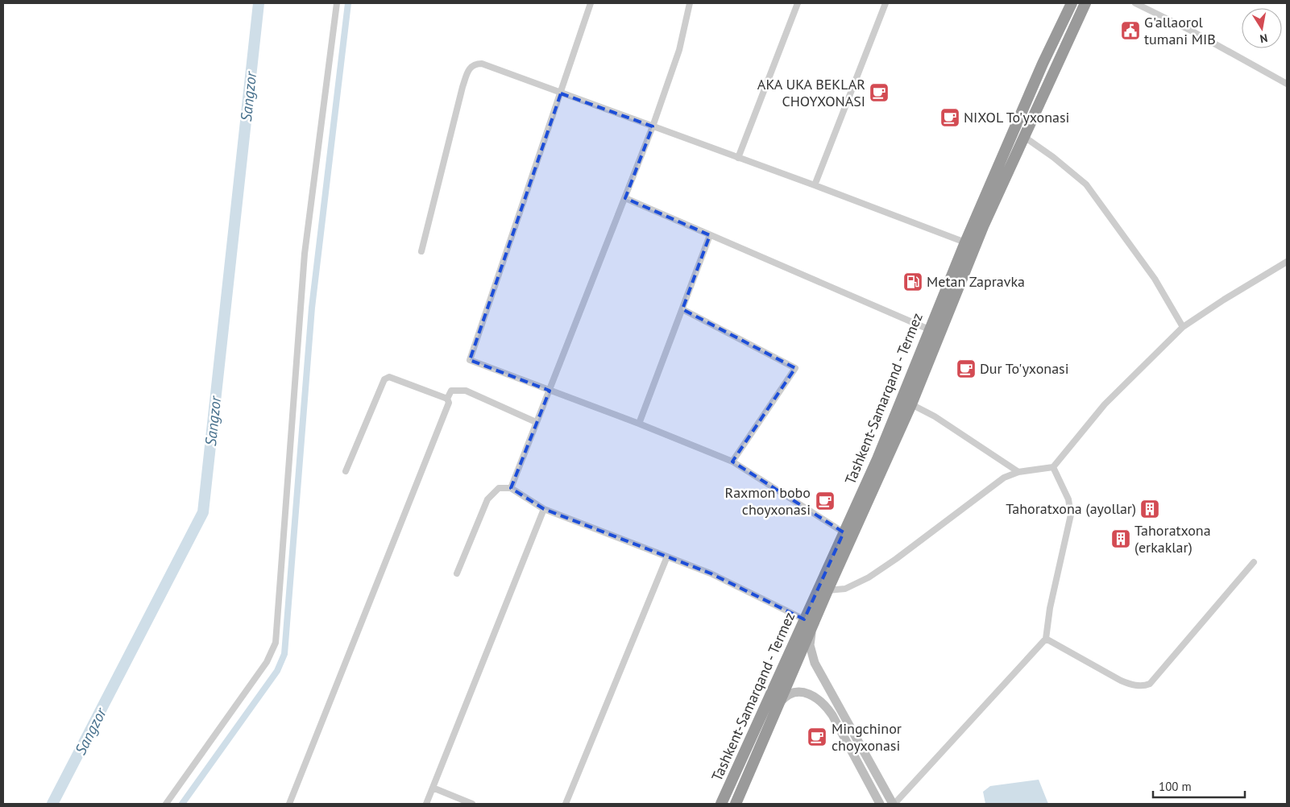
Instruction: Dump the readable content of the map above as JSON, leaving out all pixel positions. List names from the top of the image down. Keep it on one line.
{"streets":{"highway":["Tashkent-Samarqand - Termez"]},"water":["Sangzor"],"places":{"public building":["G'allaorol tumani MIB"],"cafe":["AKA UKA BEKLAR CHOYXONASI","NIXOL To'yxonasi","Dur To'yxonasi","Raxmon bobo choyxonasi","Mingchinor choyxonasi"],"fuel station":["Metan Zapravka"],"building":["Tahoratxona (ayollar)","Tahoratxona (erkaklar)"]},"scale_bar":"100 m","north":"bottom"}
